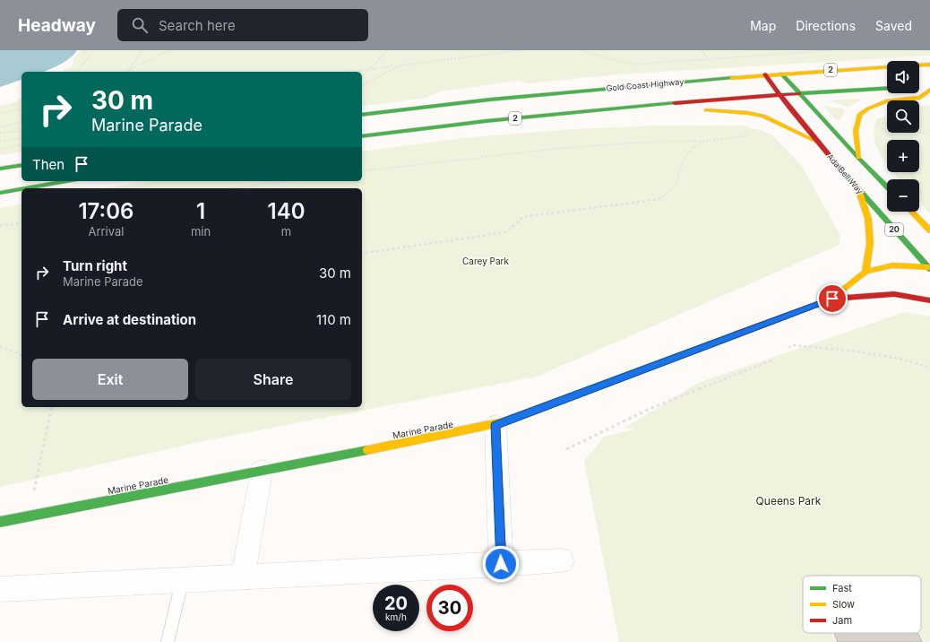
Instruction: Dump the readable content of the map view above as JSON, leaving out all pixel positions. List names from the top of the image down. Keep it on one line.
{"streets":{"main road":["2","Gold Coast Highway","Ada Bell Way","20","Marine Parade"]},"crossings":[["2","Ada Bell Way"],["Gold Coast Highway","Ada Bell Way"],["Ada Bell Way","Marine Parade"]],"parks":["Carey Park","Queens Park"],"legend":["Fast","Slow","Jam"],"page":{"header":"Headway","search":"Search here","nav":["Map","Directions","Saved"],"map_buttons":["+","−"],"turn":["30 m","Marine Parade"],"then":"Then","eta":["17:06","Arrival","1","min","140","m"],"list":[{"name":"Turn right","note":"Marine Parade","value":"30 m"},{"name":"Arrive at destination","value":"110 m"}],"buttons":["Exit","Share"],"speed":"20 km/h","limit":"30"}}
